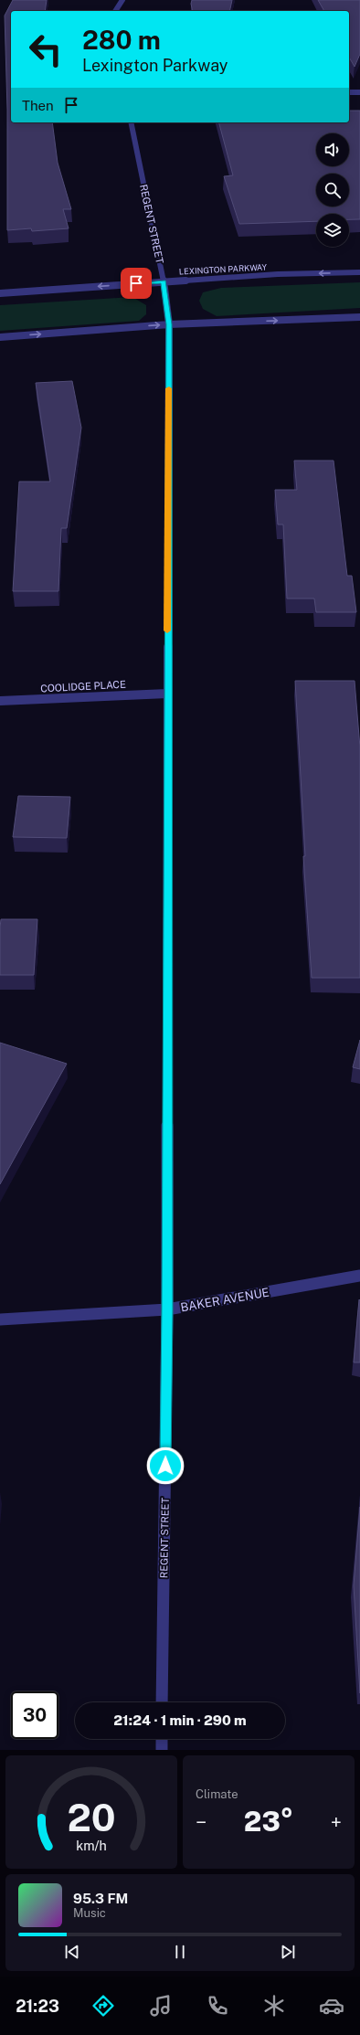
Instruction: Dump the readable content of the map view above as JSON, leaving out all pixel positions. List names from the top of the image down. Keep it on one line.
{"streets":{"street":["REGENT STREET","LEXINGTON PARKWAY","COOLIDGE PLACE","BAKER AVENUE"]},"crossings":[["REGENT STREET","LEXINGTON PARKWAY"],["REGENT STREET","COOLIDGE PLACE"],["REGENT STREET","BAKER AVENUE"]],"page":{"turn":["280 m","Lexington Parkway"],"then":"Then","limit":"30","trip":"21:24 · 1 min · 290 m","tile":"Climate","heat":["−","23°","+"],"song":["95.3 FM","Music"],"tabs":"21:23","gauge":["20","km/h"]}}
